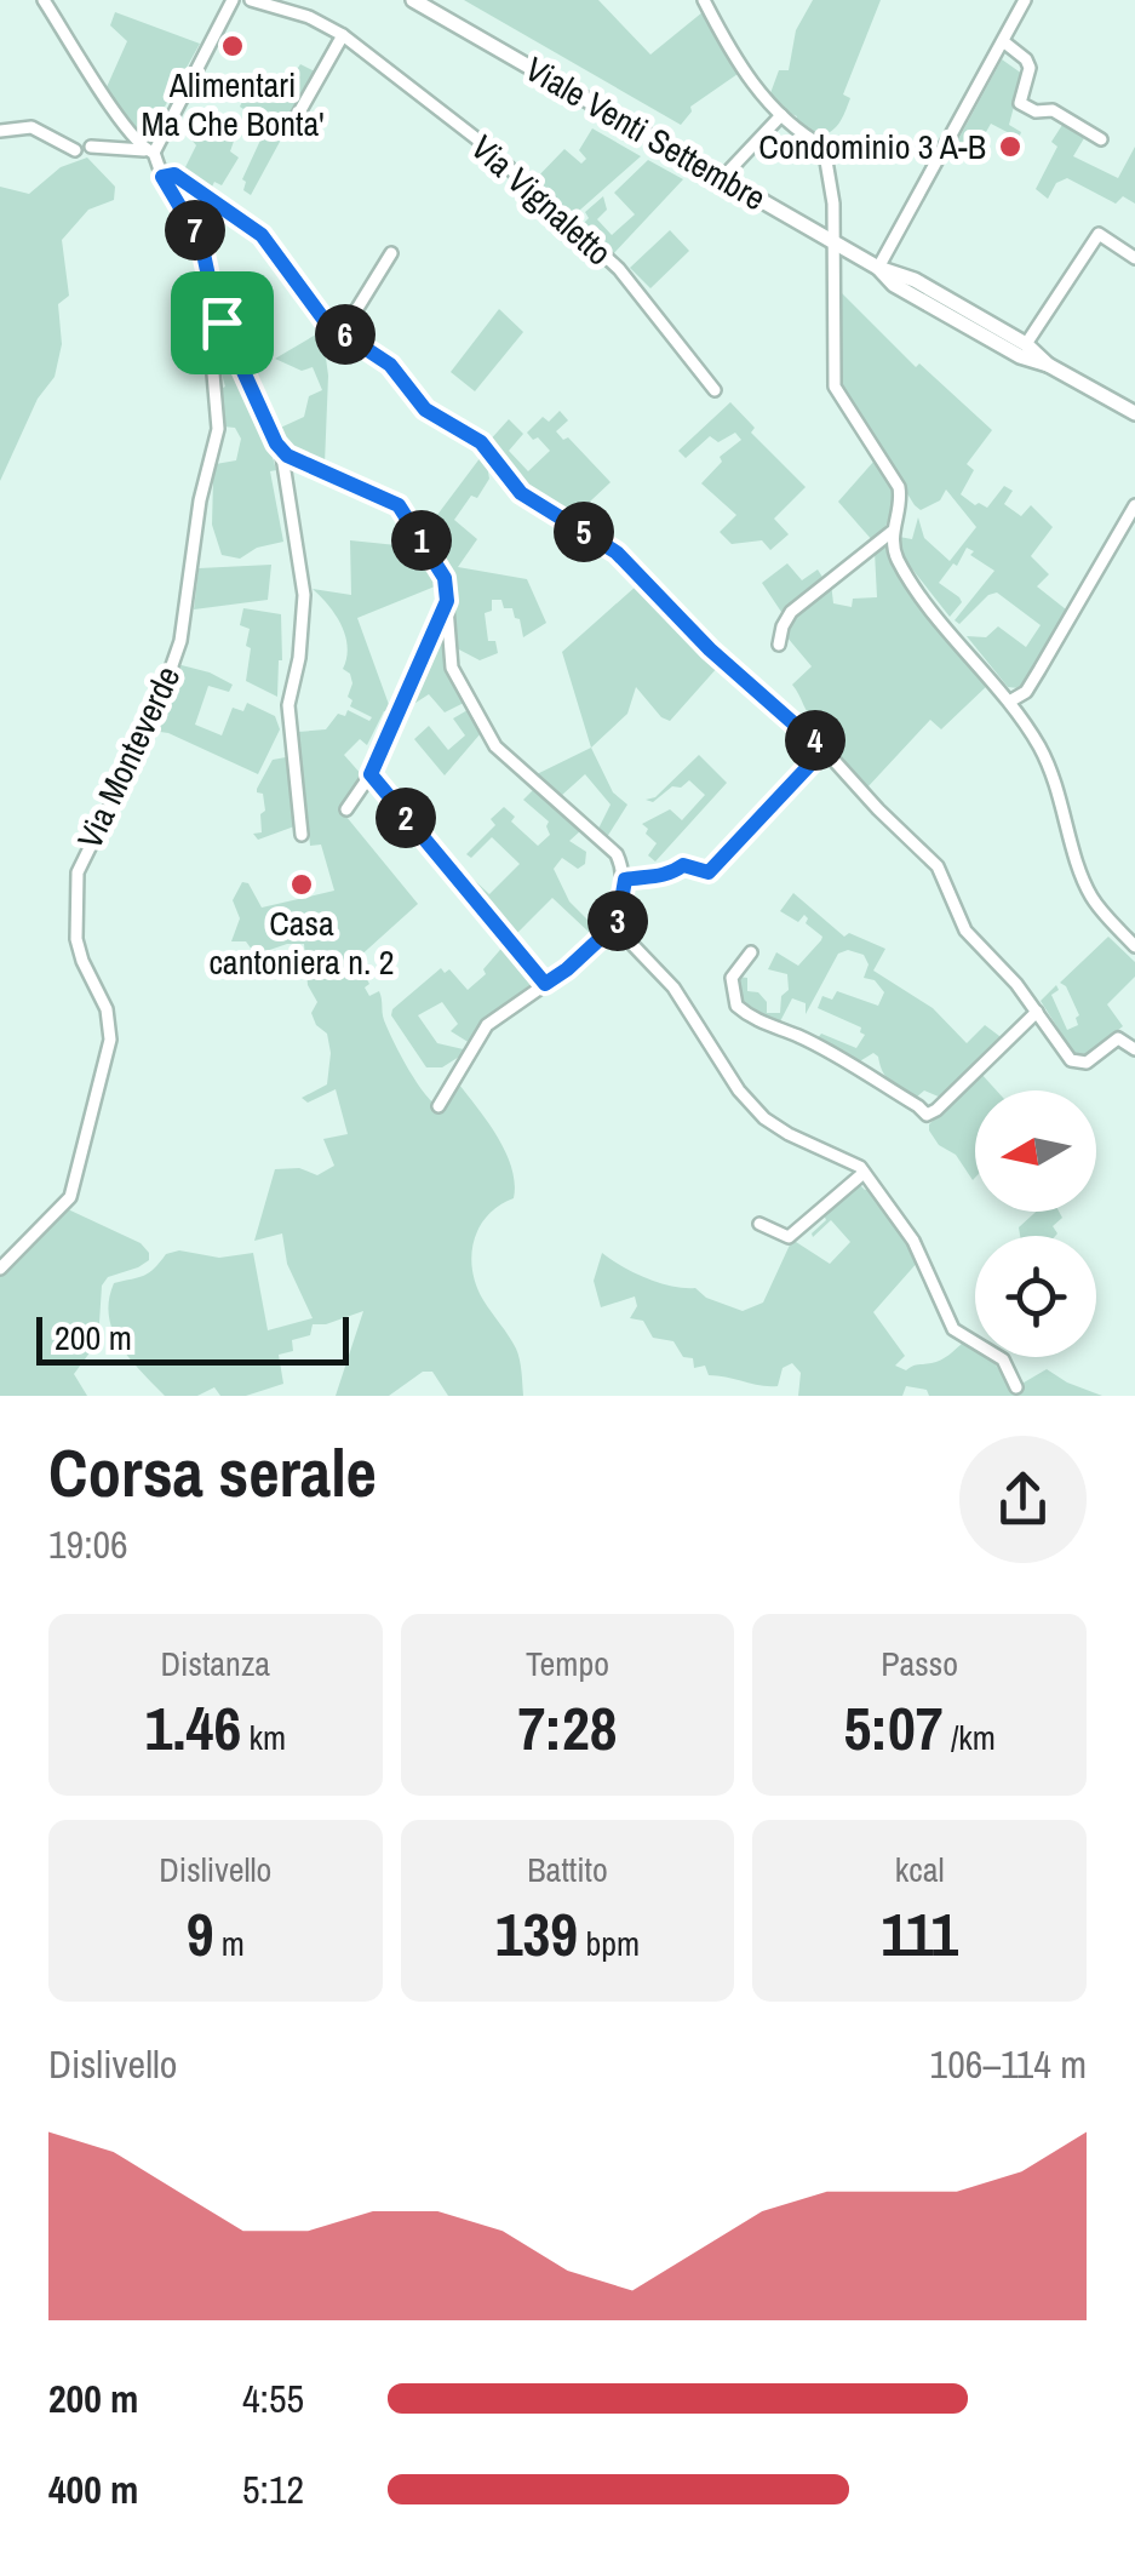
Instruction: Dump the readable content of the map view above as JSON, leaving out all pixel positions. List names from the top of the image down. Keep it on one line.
{"streets":{"main road":["Viale Venti Settembre"],"street":["Via Vignaletto","Via Monteverde"]},"places":["Alimentari Ma Che Bonta'","Condominio 3 A-B","Casa cantoniera n. 2"],"scale_bar":"200 m","north":"left","page":{"pins":["7","6","5","1","4","2","3"],"scale":"200 m","heading":["Corsa serale","19:06"],"stats":[["Distanza","1.46 km"],["Tempo","7:28"],["Passo","5:07 /km"],["Dislivello","9 m"],["Battito","139 bpm"],["kcal","111"]],"chart":["Dislivello","106–114 m"],"list":[{"name":"200 m","note":"4:55"},{"name":"400 m","note":"5:12"}]}}
